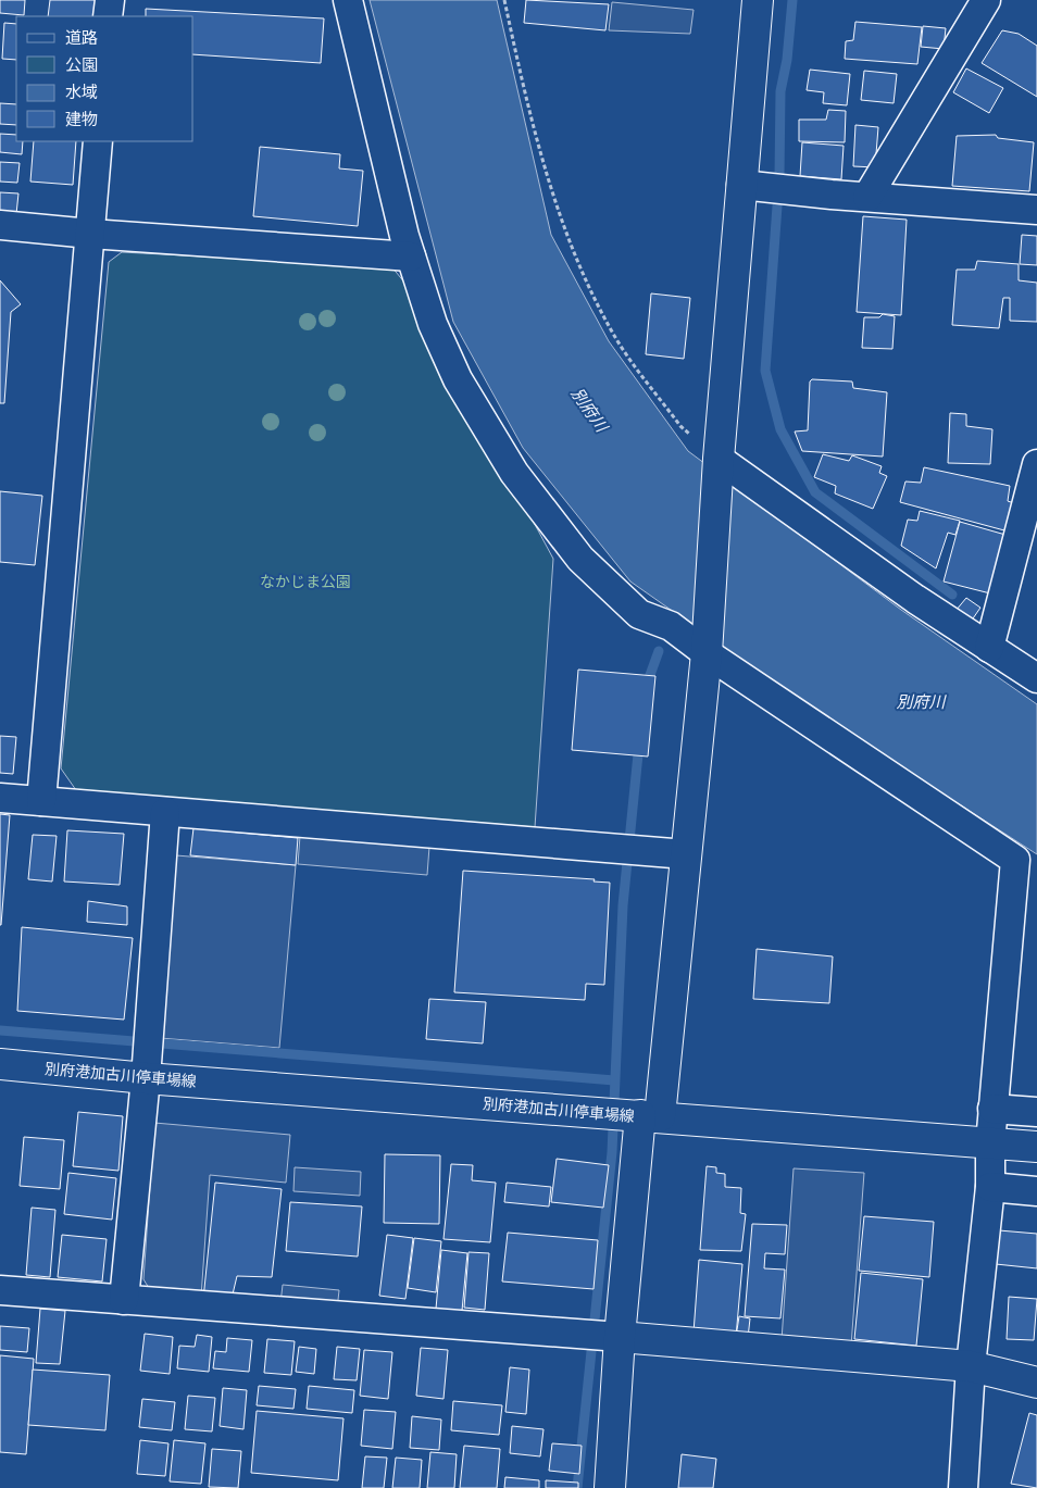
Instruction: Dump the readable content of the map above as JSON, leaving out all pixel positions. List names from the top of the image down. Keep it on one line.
{"streets":{"street":["別府港加古川停車場線"]},"water":["別府川"],"parks":["なかじま公園"],"legend":["道路","公園","水域","建物"]}
